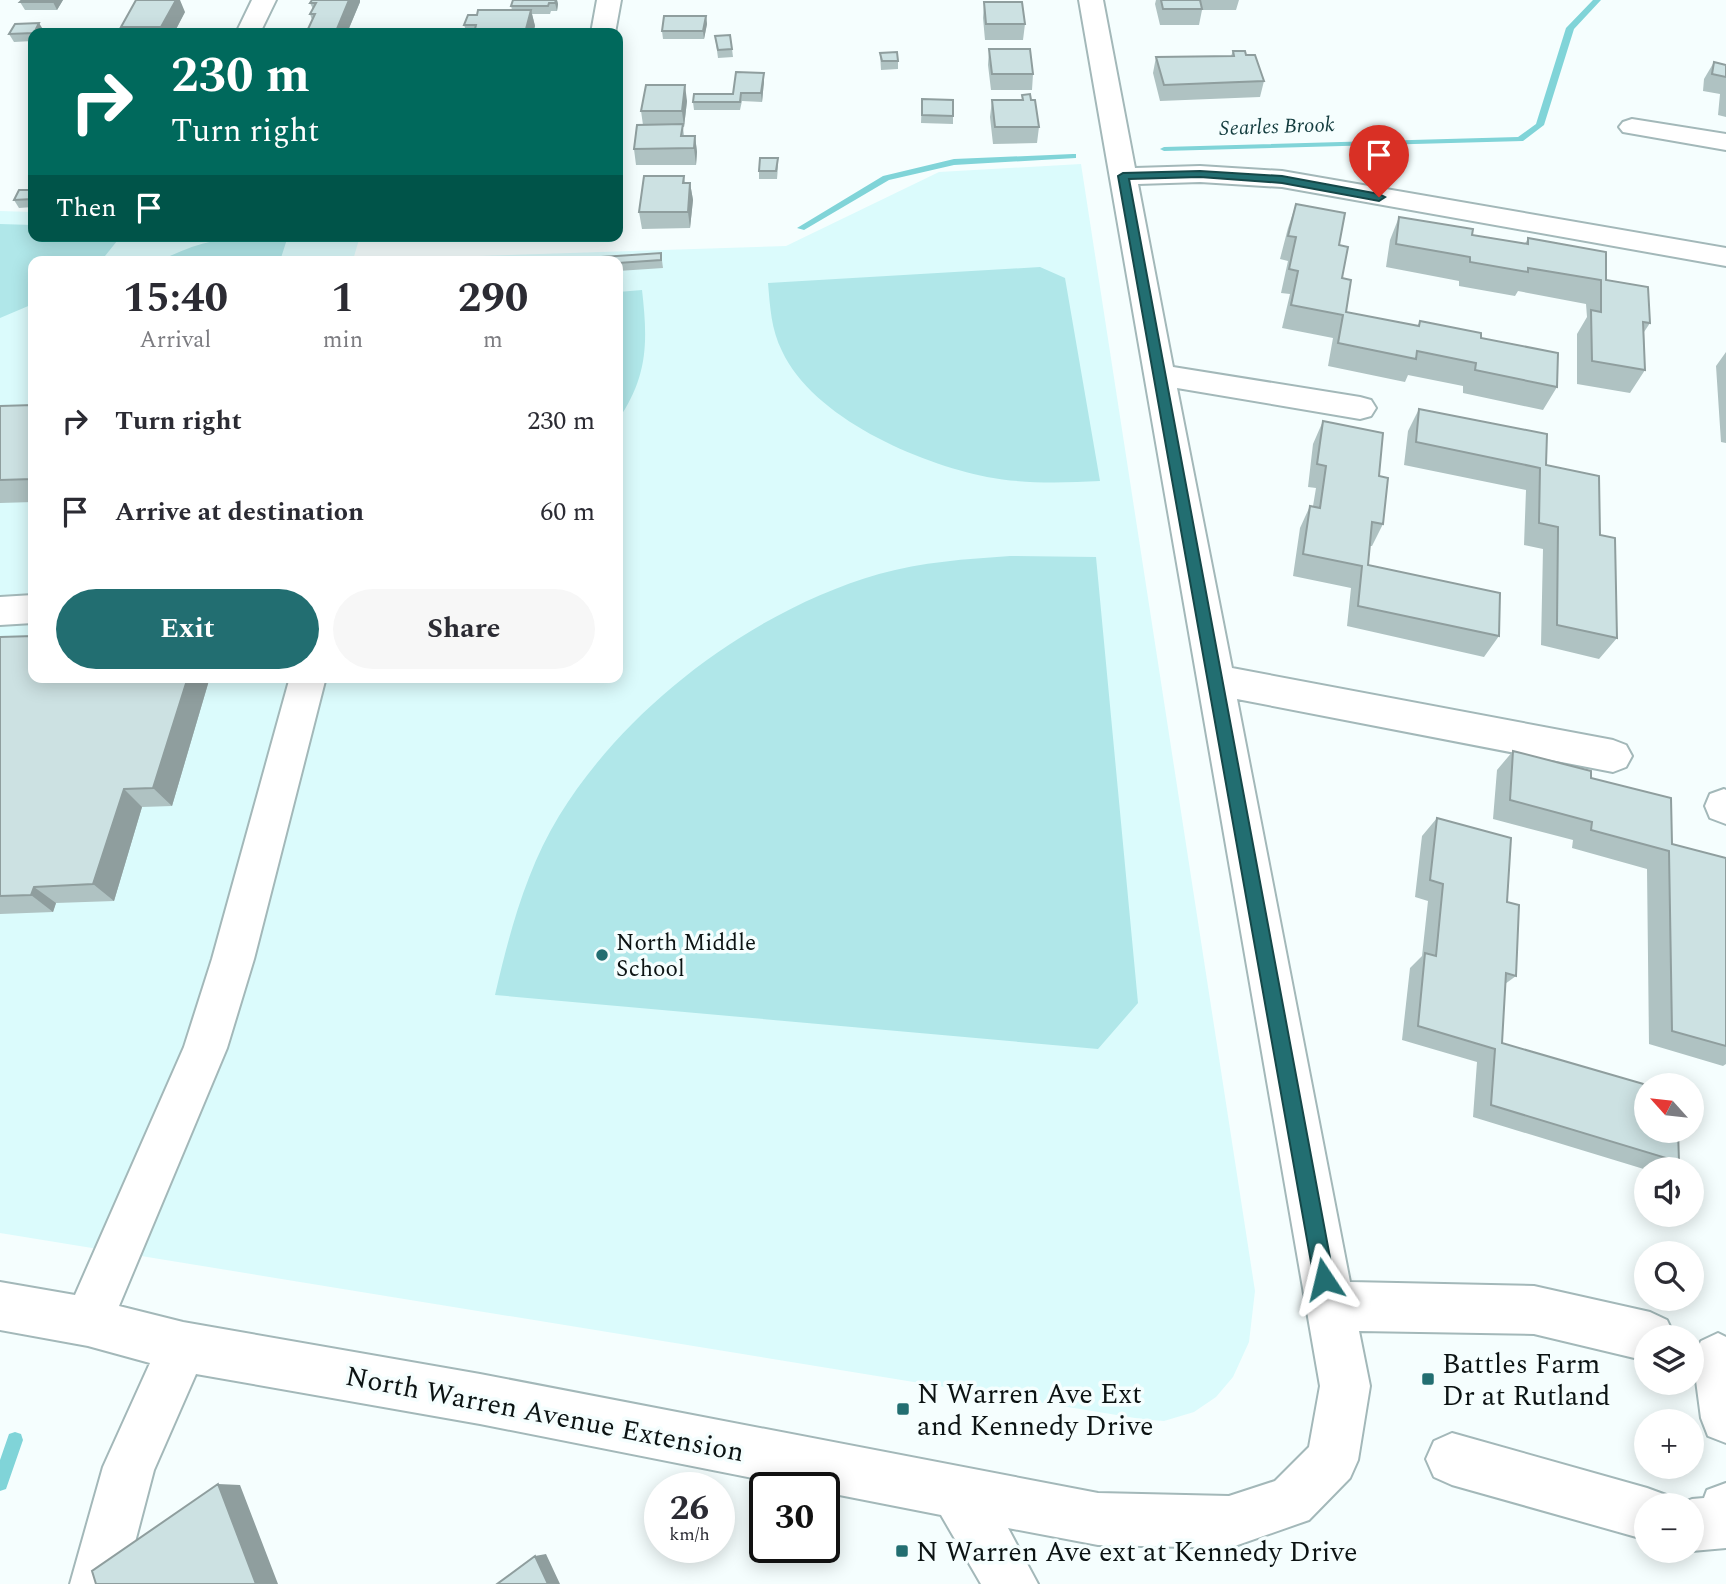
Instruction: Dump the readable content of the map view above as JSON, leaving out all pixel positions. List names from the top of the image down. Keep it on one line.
{"streets":{"street":["North Warren Avenue Extension"]},"water":["Searles Brook"],"places":{"other":["North Middle School"],"transit":["Battles Farm Dr at Rutland","N Warren Ave Ext and Kennedy Drive","N Warren Ave ext at Kennedy Drive"]},"north":"top left","page":{"turn":["230 m","Turn right"],"then":"Then","eta":["15:40","Arrival","1","min","290","m"],"list":[{"name":"Turn right","value":"230 m"},{"name":"Arrive at destination","value":"60 m"}],"buttons":["Exit","Share"],"map_buttons":["+","−"],"speed":"26 km/h","limit":"30"}}
